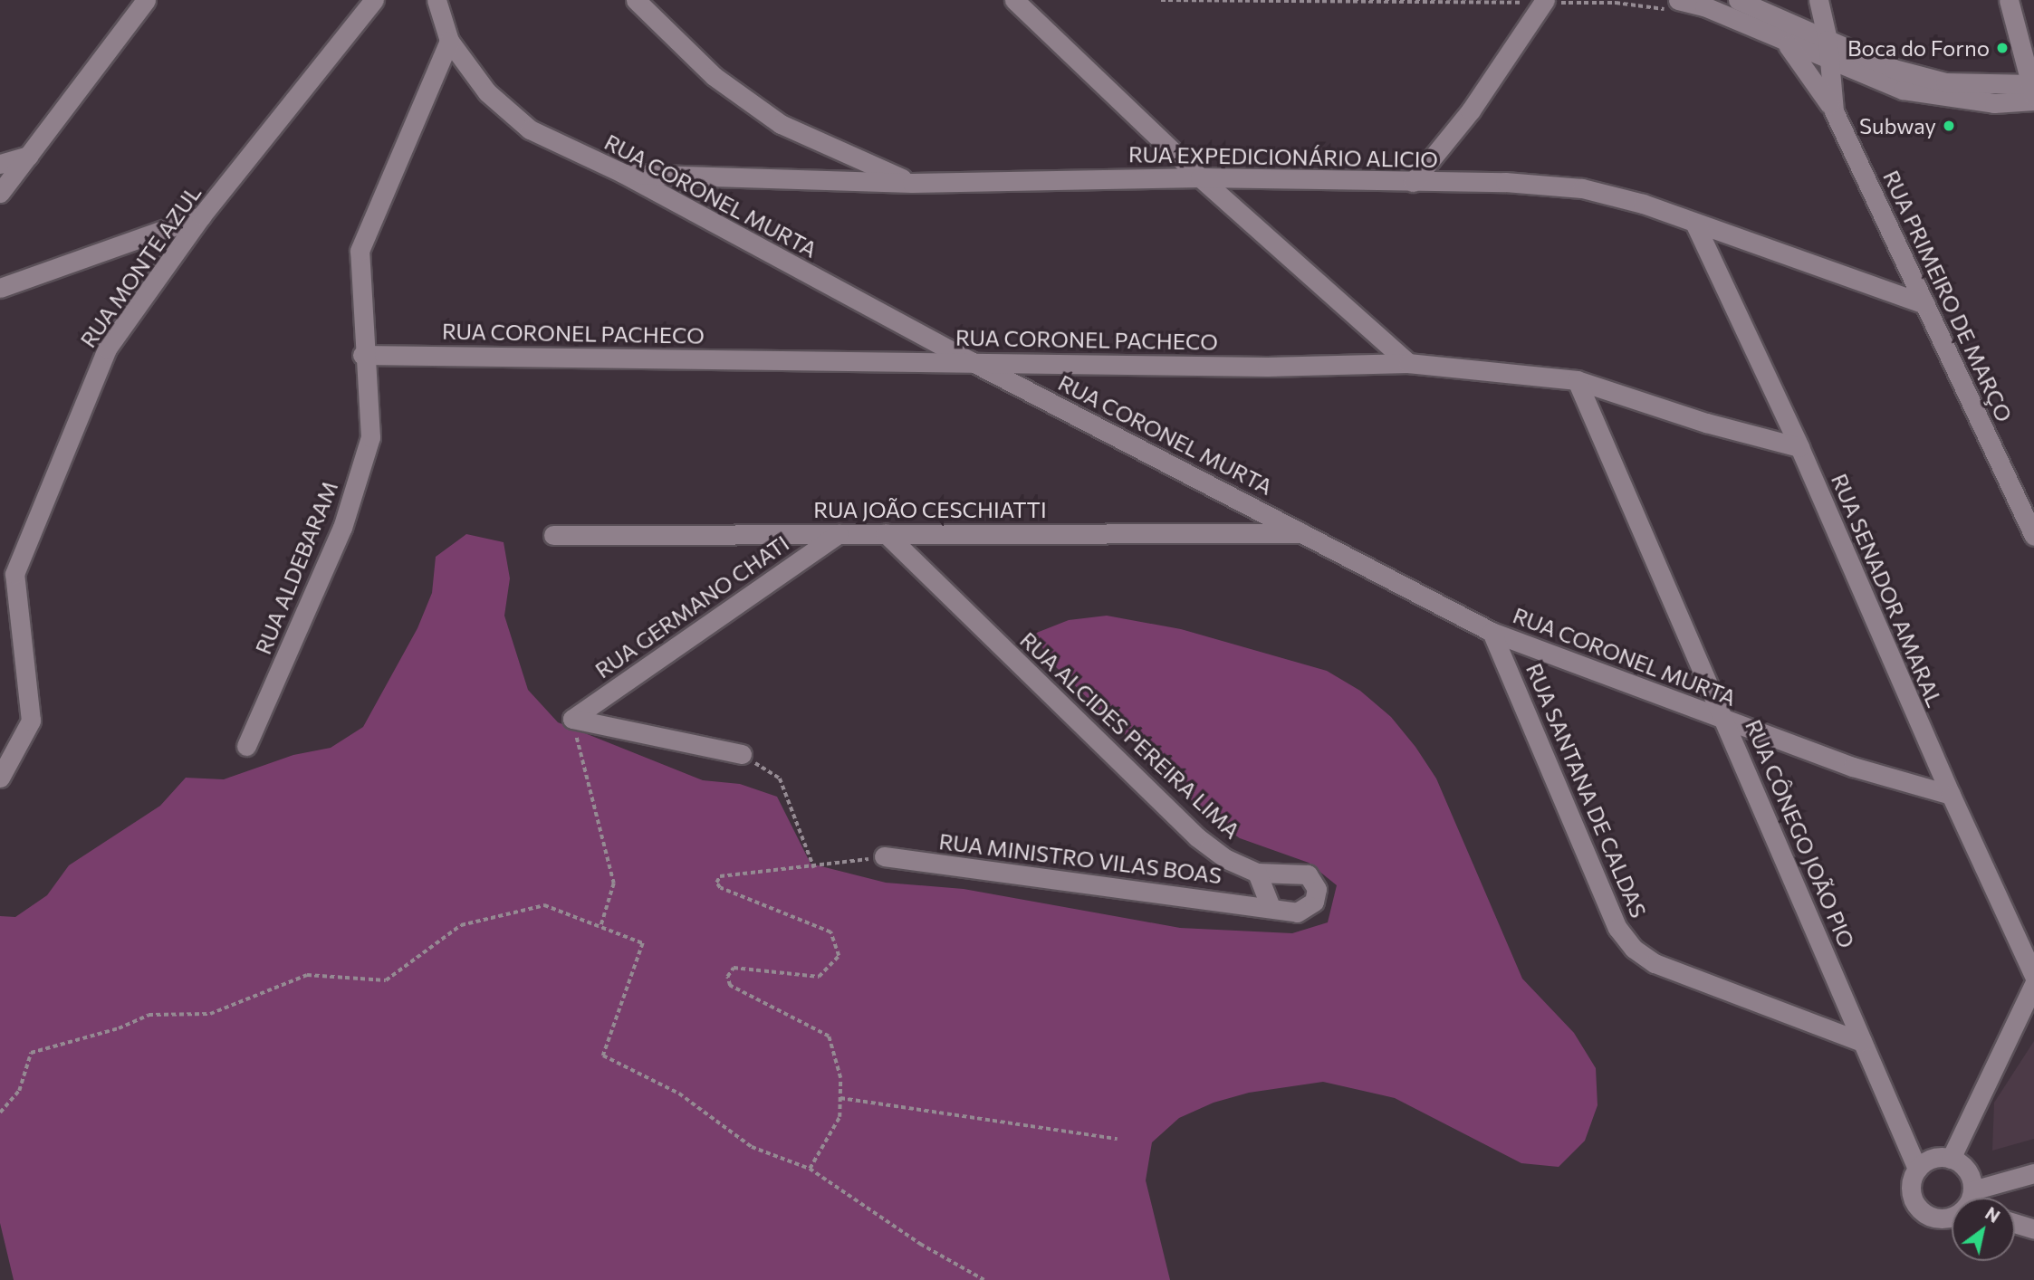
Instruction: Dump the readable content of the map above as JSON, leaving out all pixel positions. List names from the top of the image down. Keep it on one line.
{"streets":{"street":["RUA EXPEDICIONÁRIO ALICIO","RUA CORONEL MURTA","RUA MONTE AZUL","RUA PRIMEIRO DE MARÇO","RUA CORONEL PACHECO","RUA JOÃO CESCHIATTI","RUA ALDEBARAM","RUA SENADOR AMARAL","RUA GERMANO CHATI","RUA ALCIDES PEREIRA LIMA","RUA SANTANA DE CALDAS","RUA CÔNEGO JOÃO PIO","RUA MINISTRO VILAS BOAS"]},"crossings":[["RUA EXPEDICIONÁRIO ALICIO","RUA CORONEL MURTA"],["RUA EXPEDICIONÁRIO ALICIO","RUA PRIMEIRO DE MARÇO"],["RUA EXPEDICIONÁRIO ALICIO","RUA SENADOR AMARAL"],["RUA CORONEL MURTA","RUA CORONEL PACHECO"],["RUA CORONEL MURTA","RUA JOÃO CESCHIATTI"],["RUA CORONEL MURTA","RUA ALDEBARAM"],["RUA CORONEL MURTA","RUA SENADOR AMARAL"],["RUA CORONEL MURTA","RUA SANTANA DE CALDAS"],["RUA CORONEL MURTA","RUA CÔNEGO JOÃO PIO"],["RUA CORONEL PACHECO","RUA ALDEBARAM"],["RUA CORONEL PACHECO","RUA SENADOR AMARAL"],["RUA CORONEL PACHECO","RUA CÔNEGO JOÃO PIO"],["RUA JOÃO CESCHIATTI","RUA GERMANO CHATI"],["RUA JOÃO CESCHIATTI","RUA ALCIDES PEREIRA LIMA"],["RUA ALCIDES PEREIRA LIMA","RUA MINISTRO VILAS BOAS"],["RUA SANTANA DE CALDAS","RUA CÔNEGO JOÃO PIO"]],"places":["Boca do Forno","Subway"],"north":"top right"}
